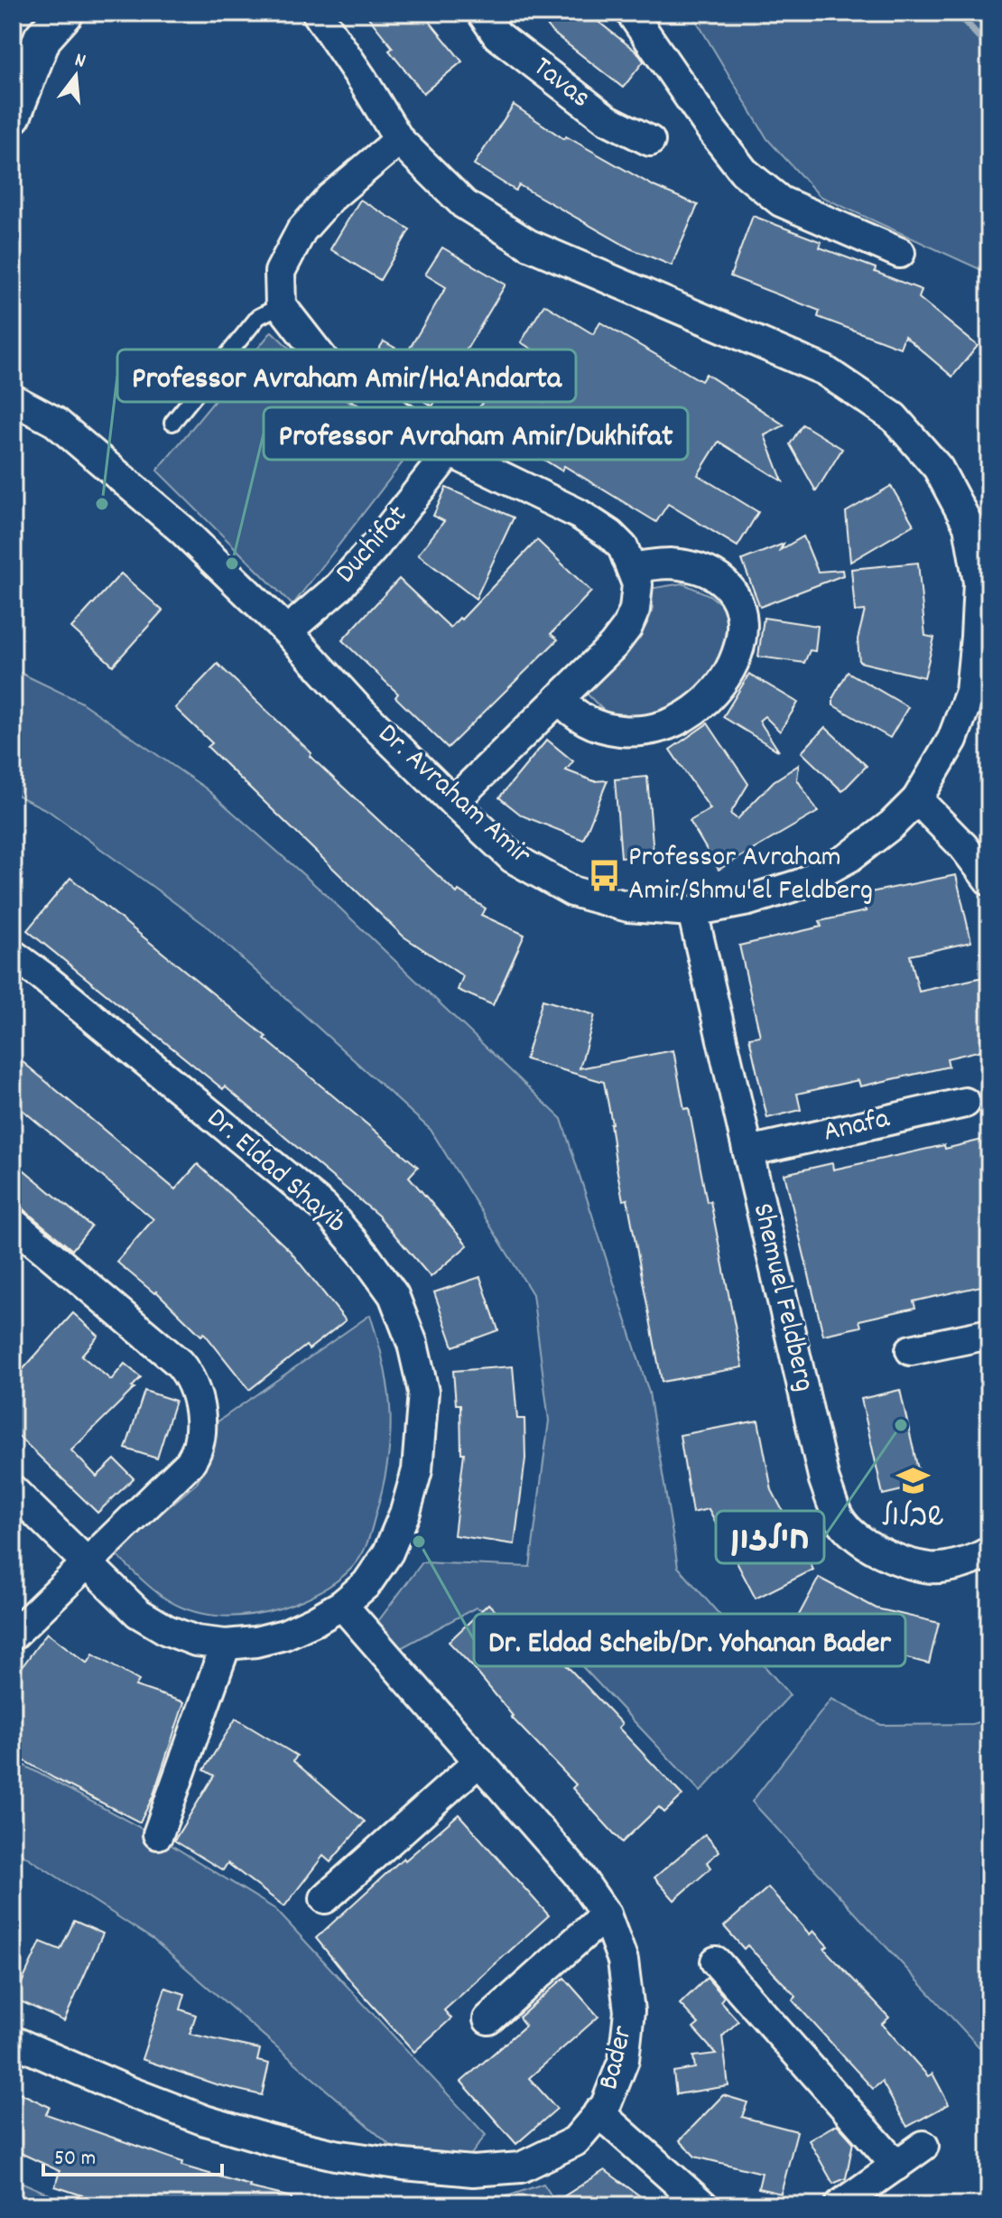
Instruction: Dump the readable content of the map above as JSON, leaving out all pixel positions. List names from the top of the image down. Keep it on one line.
{"streets":{"street":["Tavas","Duchifat","Dr. Avraham Amir","Anafa","Dr. Eldad Shayib","Shemuel Feldberg","Bader"]},"crossings":[["Duchifat","Dr. Avraham Amir"],["Dr. Avraham Amir","Shemuel Feldberg"],["Anafa","Shemuel Feldberg"],["Dr. Eldad Shayib","Bader"]],"places":{"other":["Professor Avraham Amir/Ha'Andarta","Professor Avraham Amir/Dukhifat","חילזון","Dr. Eldad Scheib/Dr. Yohanan Bader"],"bus stop":["Professor Avraham Amir/Shmu'el Feldberg"],"school or university":["שבלול"]},"scale_bar":"50 m","north":"top"}
